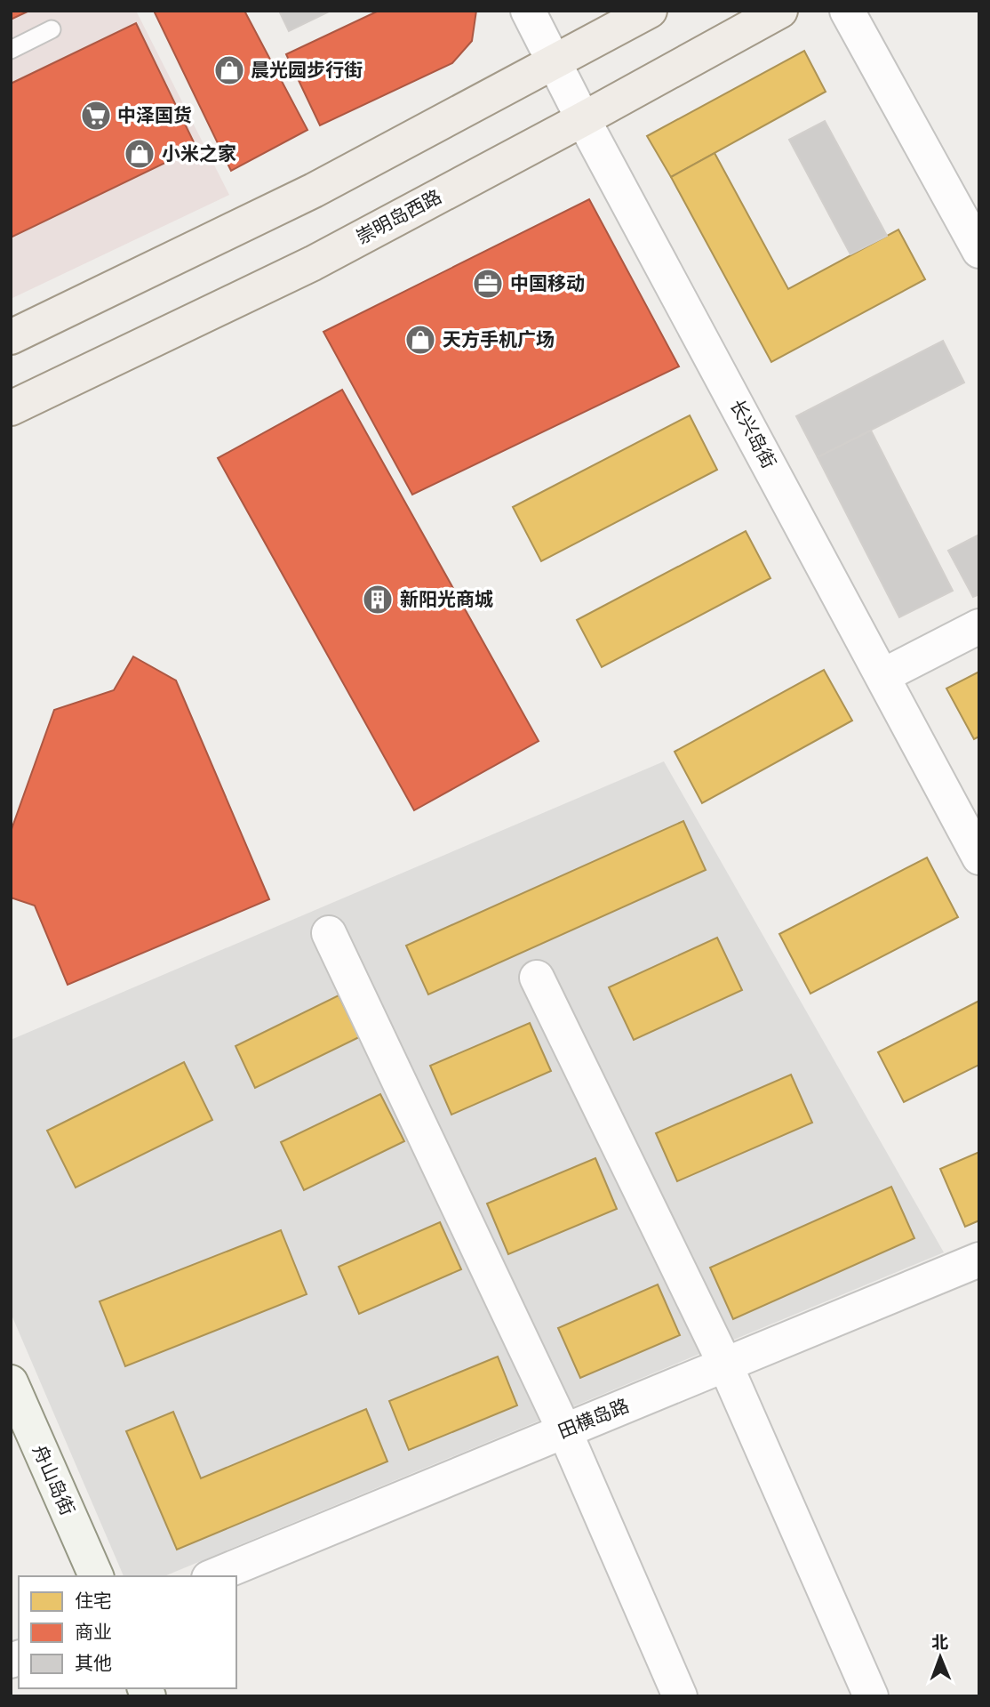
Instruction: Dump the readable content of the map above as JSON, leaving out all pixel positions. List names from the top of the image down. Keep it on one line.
{"streets":{"main road":["崇明岛西路"],"street":["长兴岛街","田横岛路","舟山岛街"]},"crossings":[["崇明岛西路","长兴岛街"]],"places":{"shop":["晨光园步行街","小米之家","天方手机广场"],"supermarket":["中泽国货"],"office":["中国移动"],"building":["新阳光商城"]},"legend":["住宅","商业","其他"],"north":"top"}
